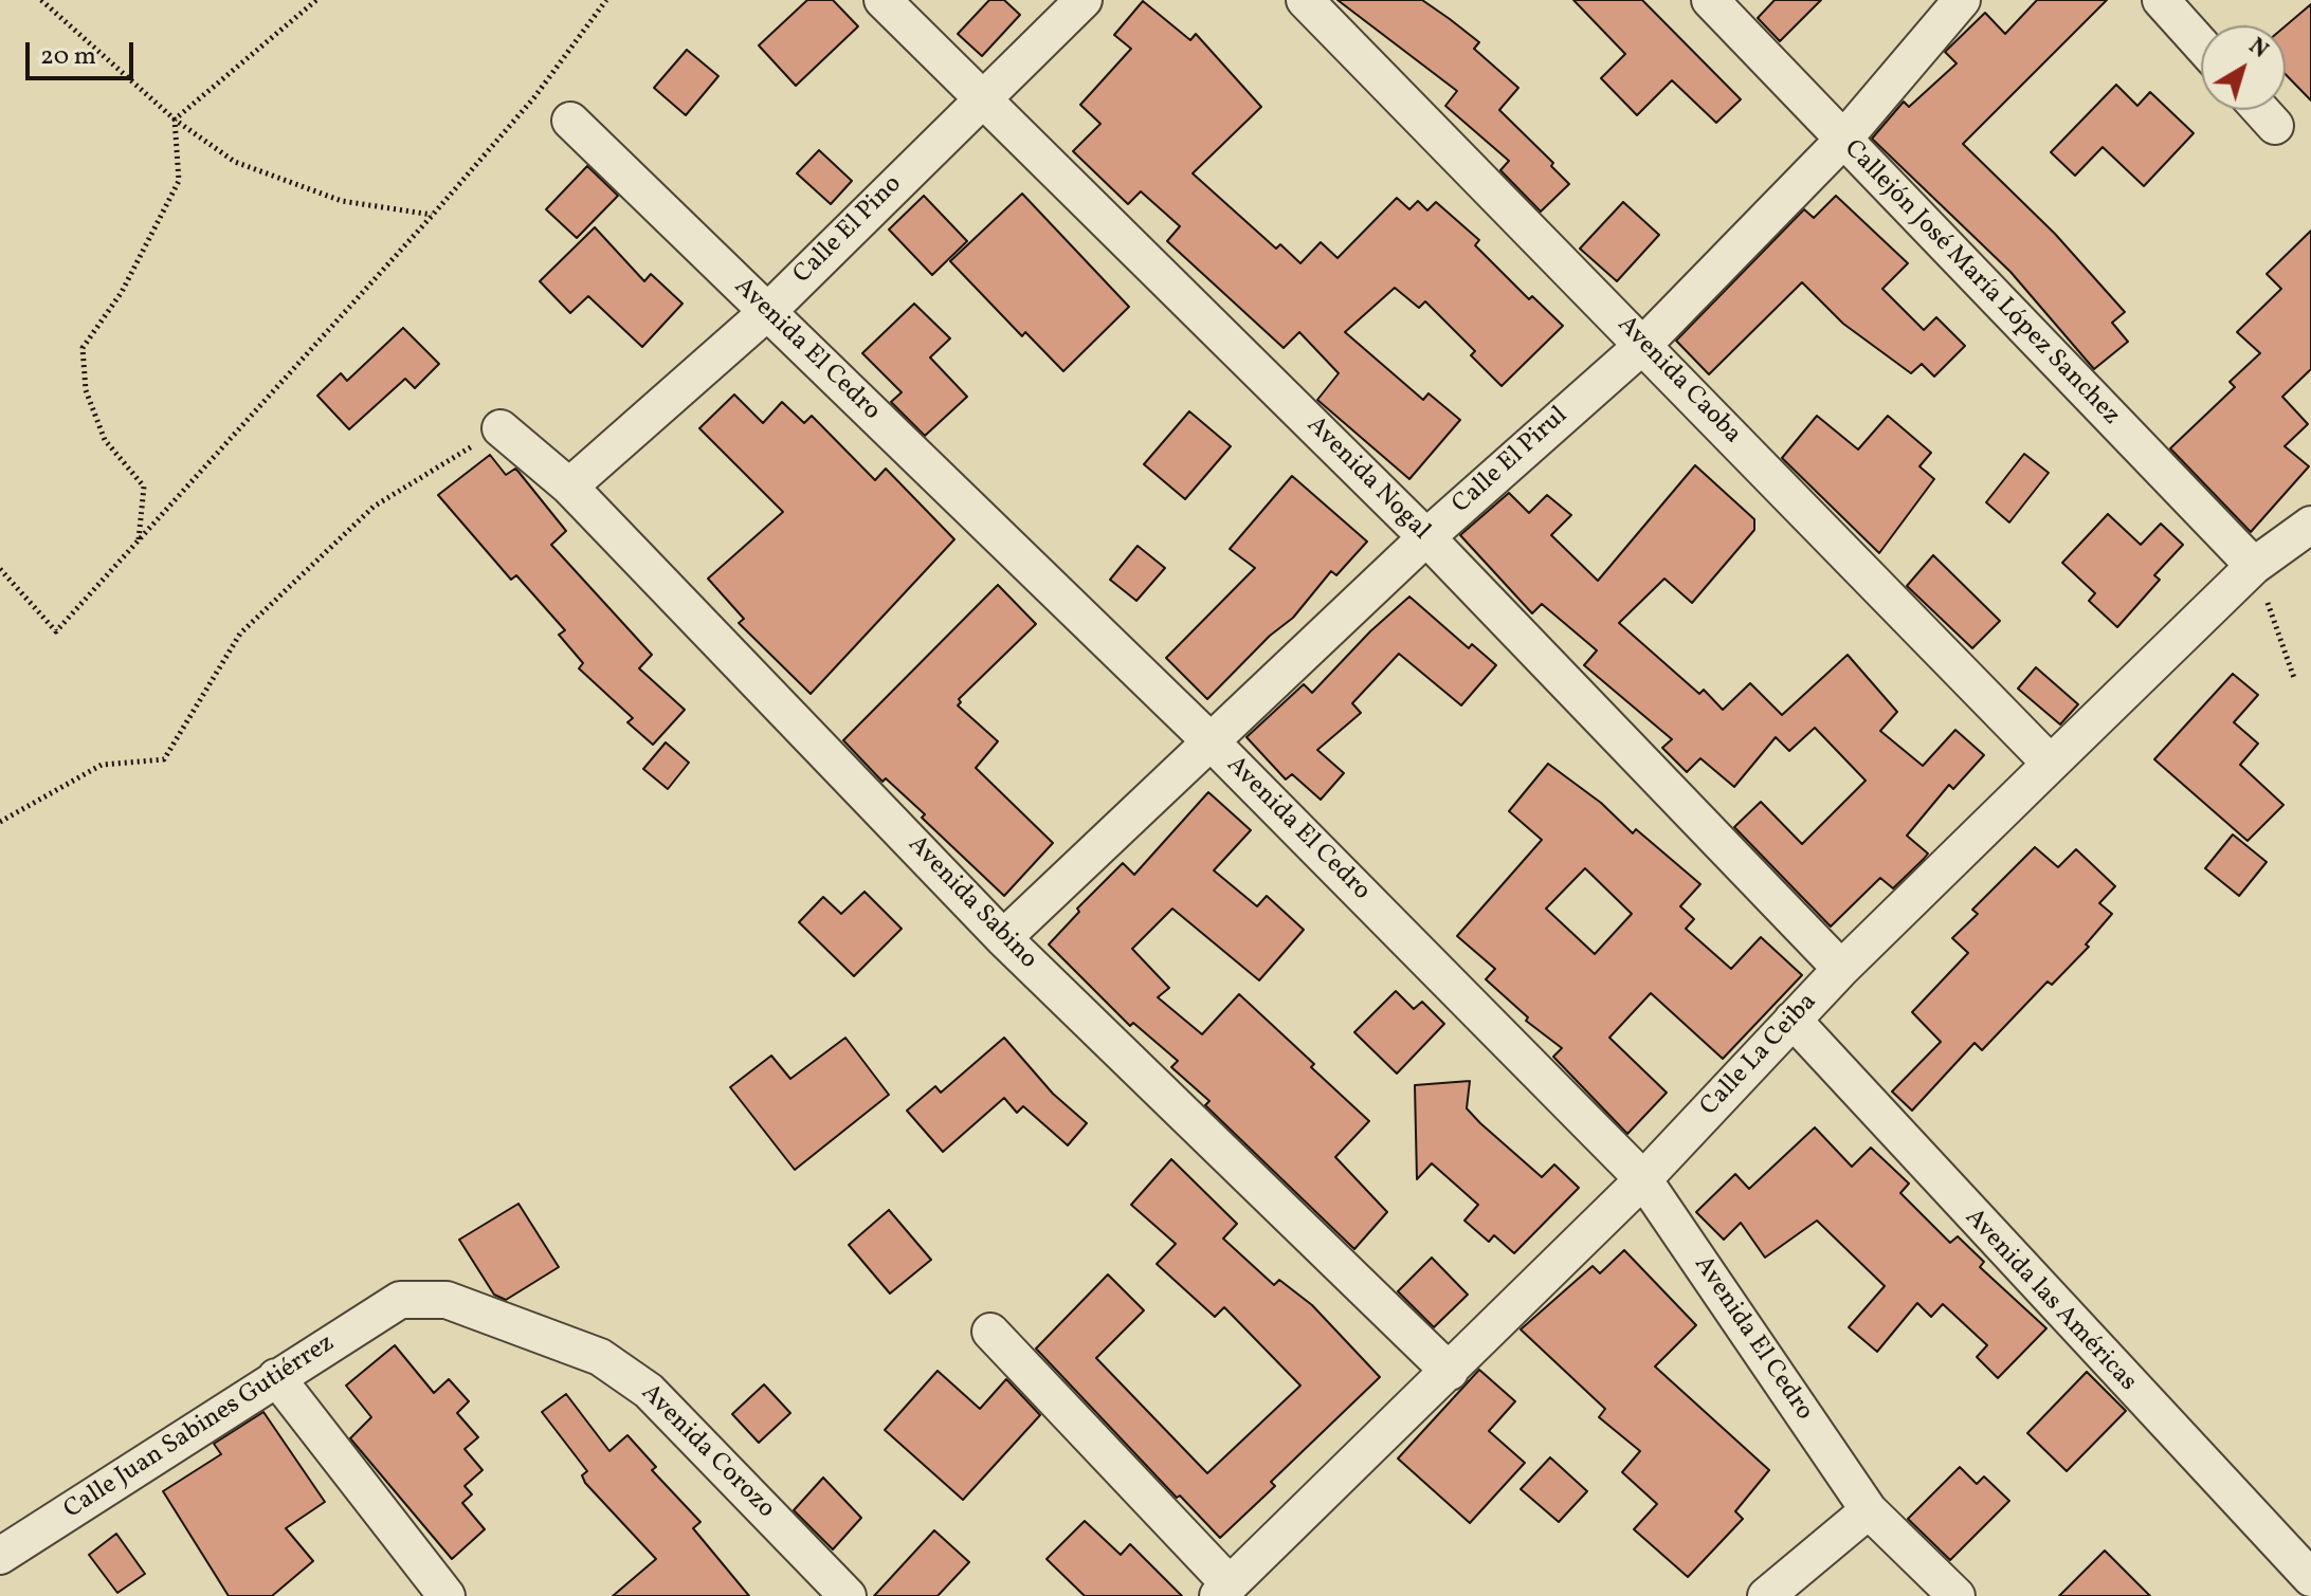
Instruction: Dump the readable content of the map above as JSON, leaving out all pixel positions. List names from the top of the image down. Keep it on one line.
{"streets":{"street":["Calle El Pino","Callejón José María López Sanchez","Avenida El Cedro","Avenida Caoba","Calle El Pirul","Avenida Nogal","Avenida Sabino","Calle La Ceiba","Avenida las Américas","Calle Juan Sabines Gutiérrez","Avenida Corozo"]},"crossings":[["Calle El Pino","Avenida El Cedro"],["Calle El Pino","Avenida Nogal"],["Calle El Pino","Avenida Sabino"],["Callejón José María López Sanchez","Calle El Pirul"],["Callejón José María López Sanchez","Calle La Ceiba"],["Avenida El Cedro","Calle El Pirul"],["Avenida El Cedro","Calle La Ceiba"],["Avenida Caoba","Calle El Pirul"],["Avenida Caoba","Calle La Ceiba"],["Calle El Pirul","Avenida Nogal"],["Calle El Pirul","Avenida Sabino"],["Avenida Nogal","Calle La Ceiba"],["Avenida Sabino","Calle La Ceiba"],["Calle La Ceiba","Avenida las Américas"],["Calle Juan Sabines Gutiérrez","Avenida Corozo"]],"scale_bar":"20 m","north":"top right"}
